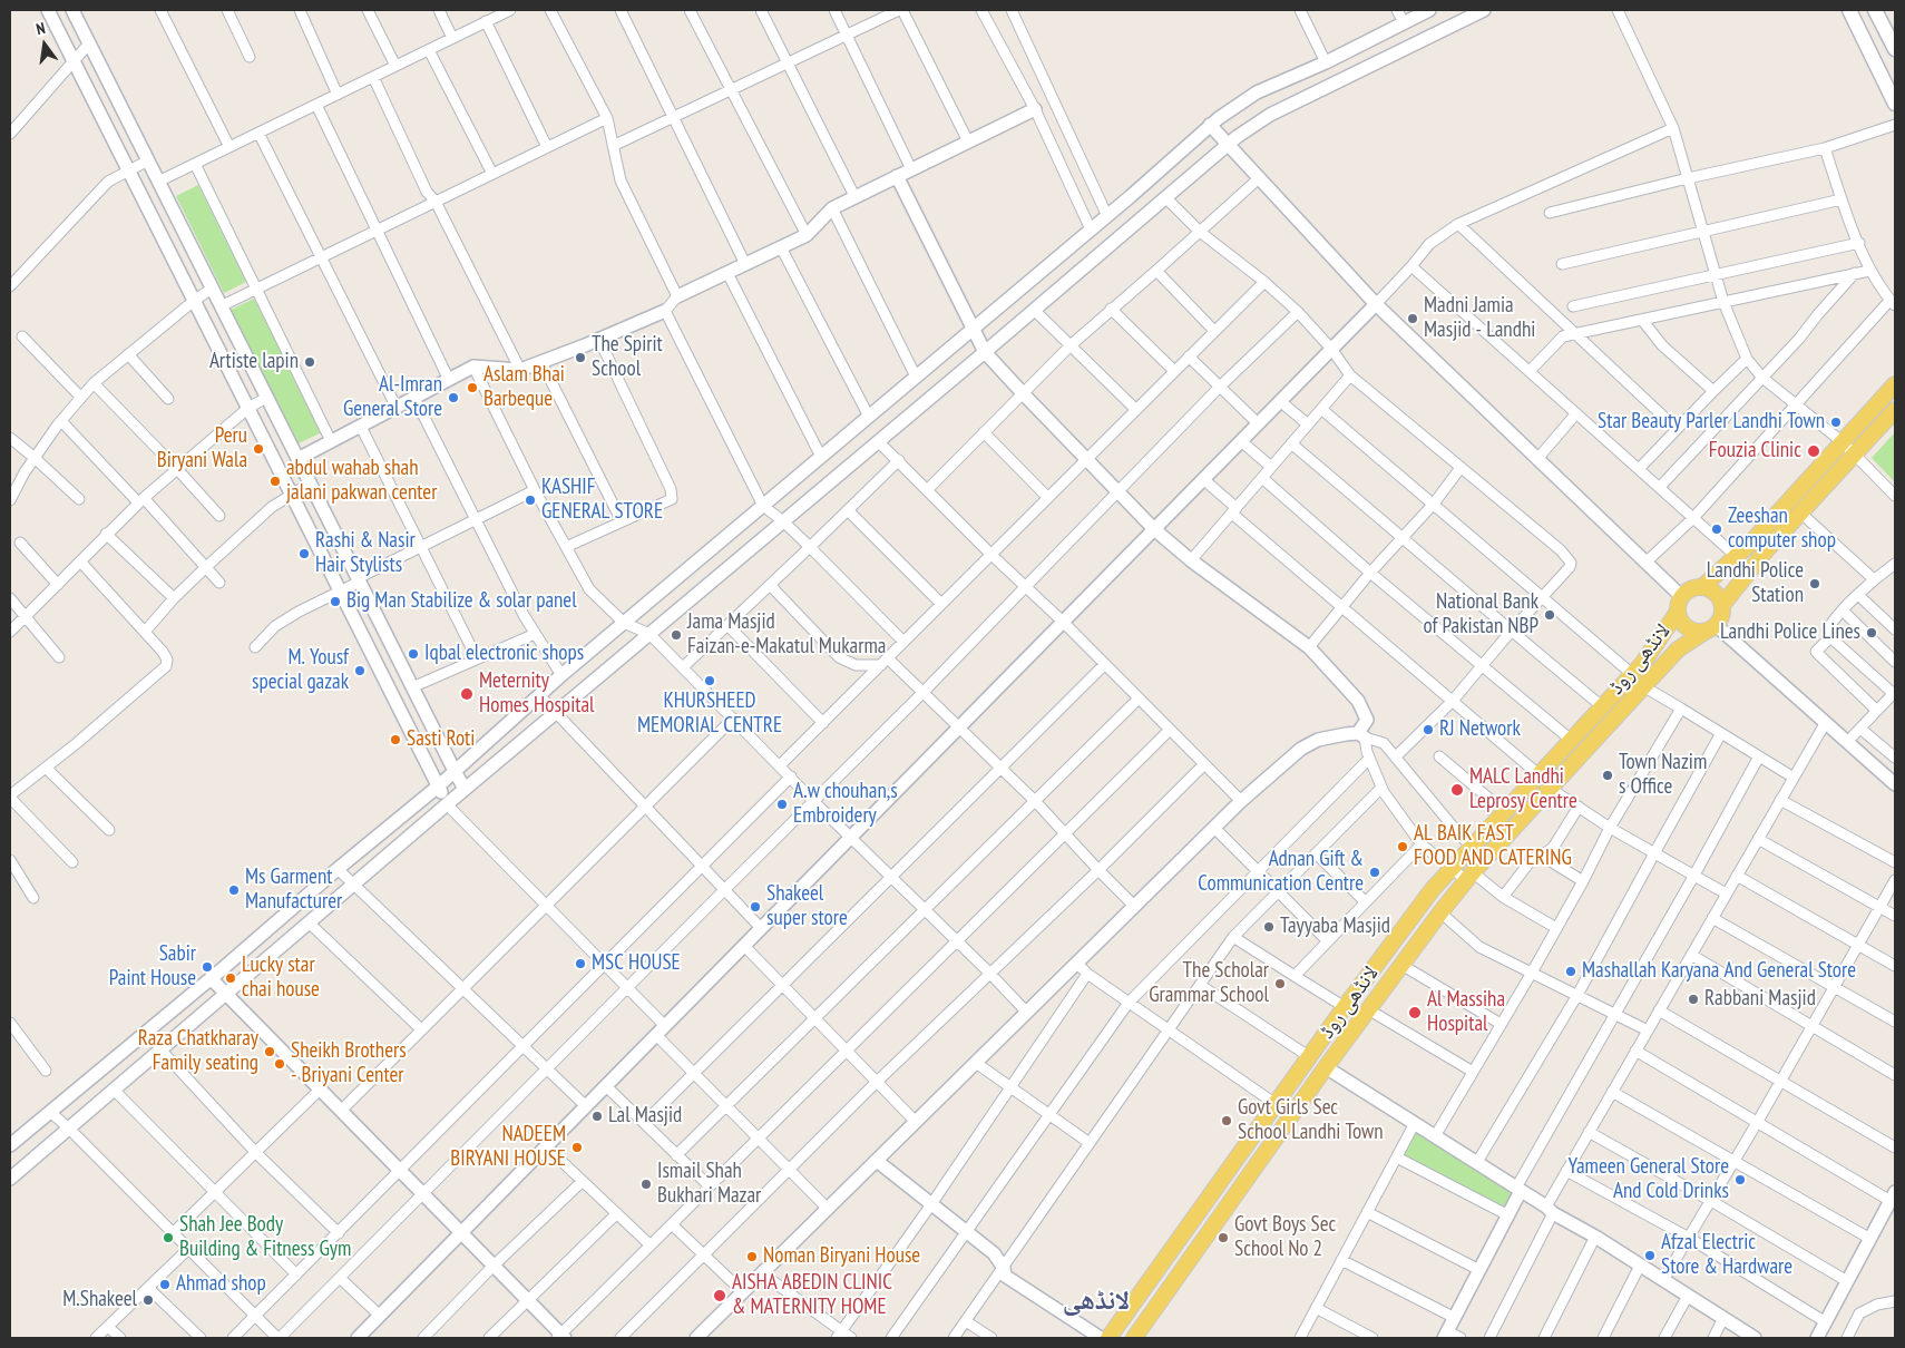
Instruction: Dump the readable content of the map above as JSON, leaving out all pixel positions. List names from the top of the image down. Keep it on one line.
{"streets":{"main road":["لانڈھی روڈ"]},"districts":["لانڈھی"],"places":["Madni Jamia Masjid - Landhi","The Spirit School","Artiste lapin","Aslam Bhai Barbeque","Al-Imran General Store","Star Beauty Parler Landhi Town","Peru Biryani Wala","Fouzia Clinic","abdul wahab shah jalani pakwan center","KASHIF GENERAL STORE","Zeeshan computer shop","Rashi & Nasir Hair Stylists","Landhi Police Station","Big Man Stabilize & solar panel","National Bank of Pakistan NBP","Landhi Police Lines","Jama Masjid Faizan-e-Makatul Mukarma","Iqbal electronic shops","M. Yousf special gazak","KHURSHEED MEMORIAL CENTRE","Meternity Homes Hospital","RJ Network","Sasti Roti","Town Nazim s Office","MALC Landhi Leprosy Centre","A.w chouhan,s Embroidery","AL BAIK FAST FOOD AND CATERING","Adnan Gift & Communication Centre","Ms Garment Manufacturer","Shakeel super store","Tayyaba Masjid","MSC HOUSE","Sabir Paint House","Mashallah Karyana And General Store","Lucky star chai house","The Scholar Grammar School","Rabbani Masjid","Al Massiha Hospital","Raza Chatkharay Family seating","Sheikh Brothers - Briyani Center","Lal Masjid","Govt Girls Sec School Landhi Town","NADEEM BIRYANI HOUSE","Yameen General Store And Cold Drinks","Ismail Shah Bukhari Mazar","Shah Jee Body Building & Fitness Gym","Govt Boys Sec School No 2","Afzal Electric Store & Hardware","Noman Biryani House","Ahmad shop","AISHA ABEDIN CLINIC & MATERNITY HOME","M.Shakeel"],"north":"top"}
